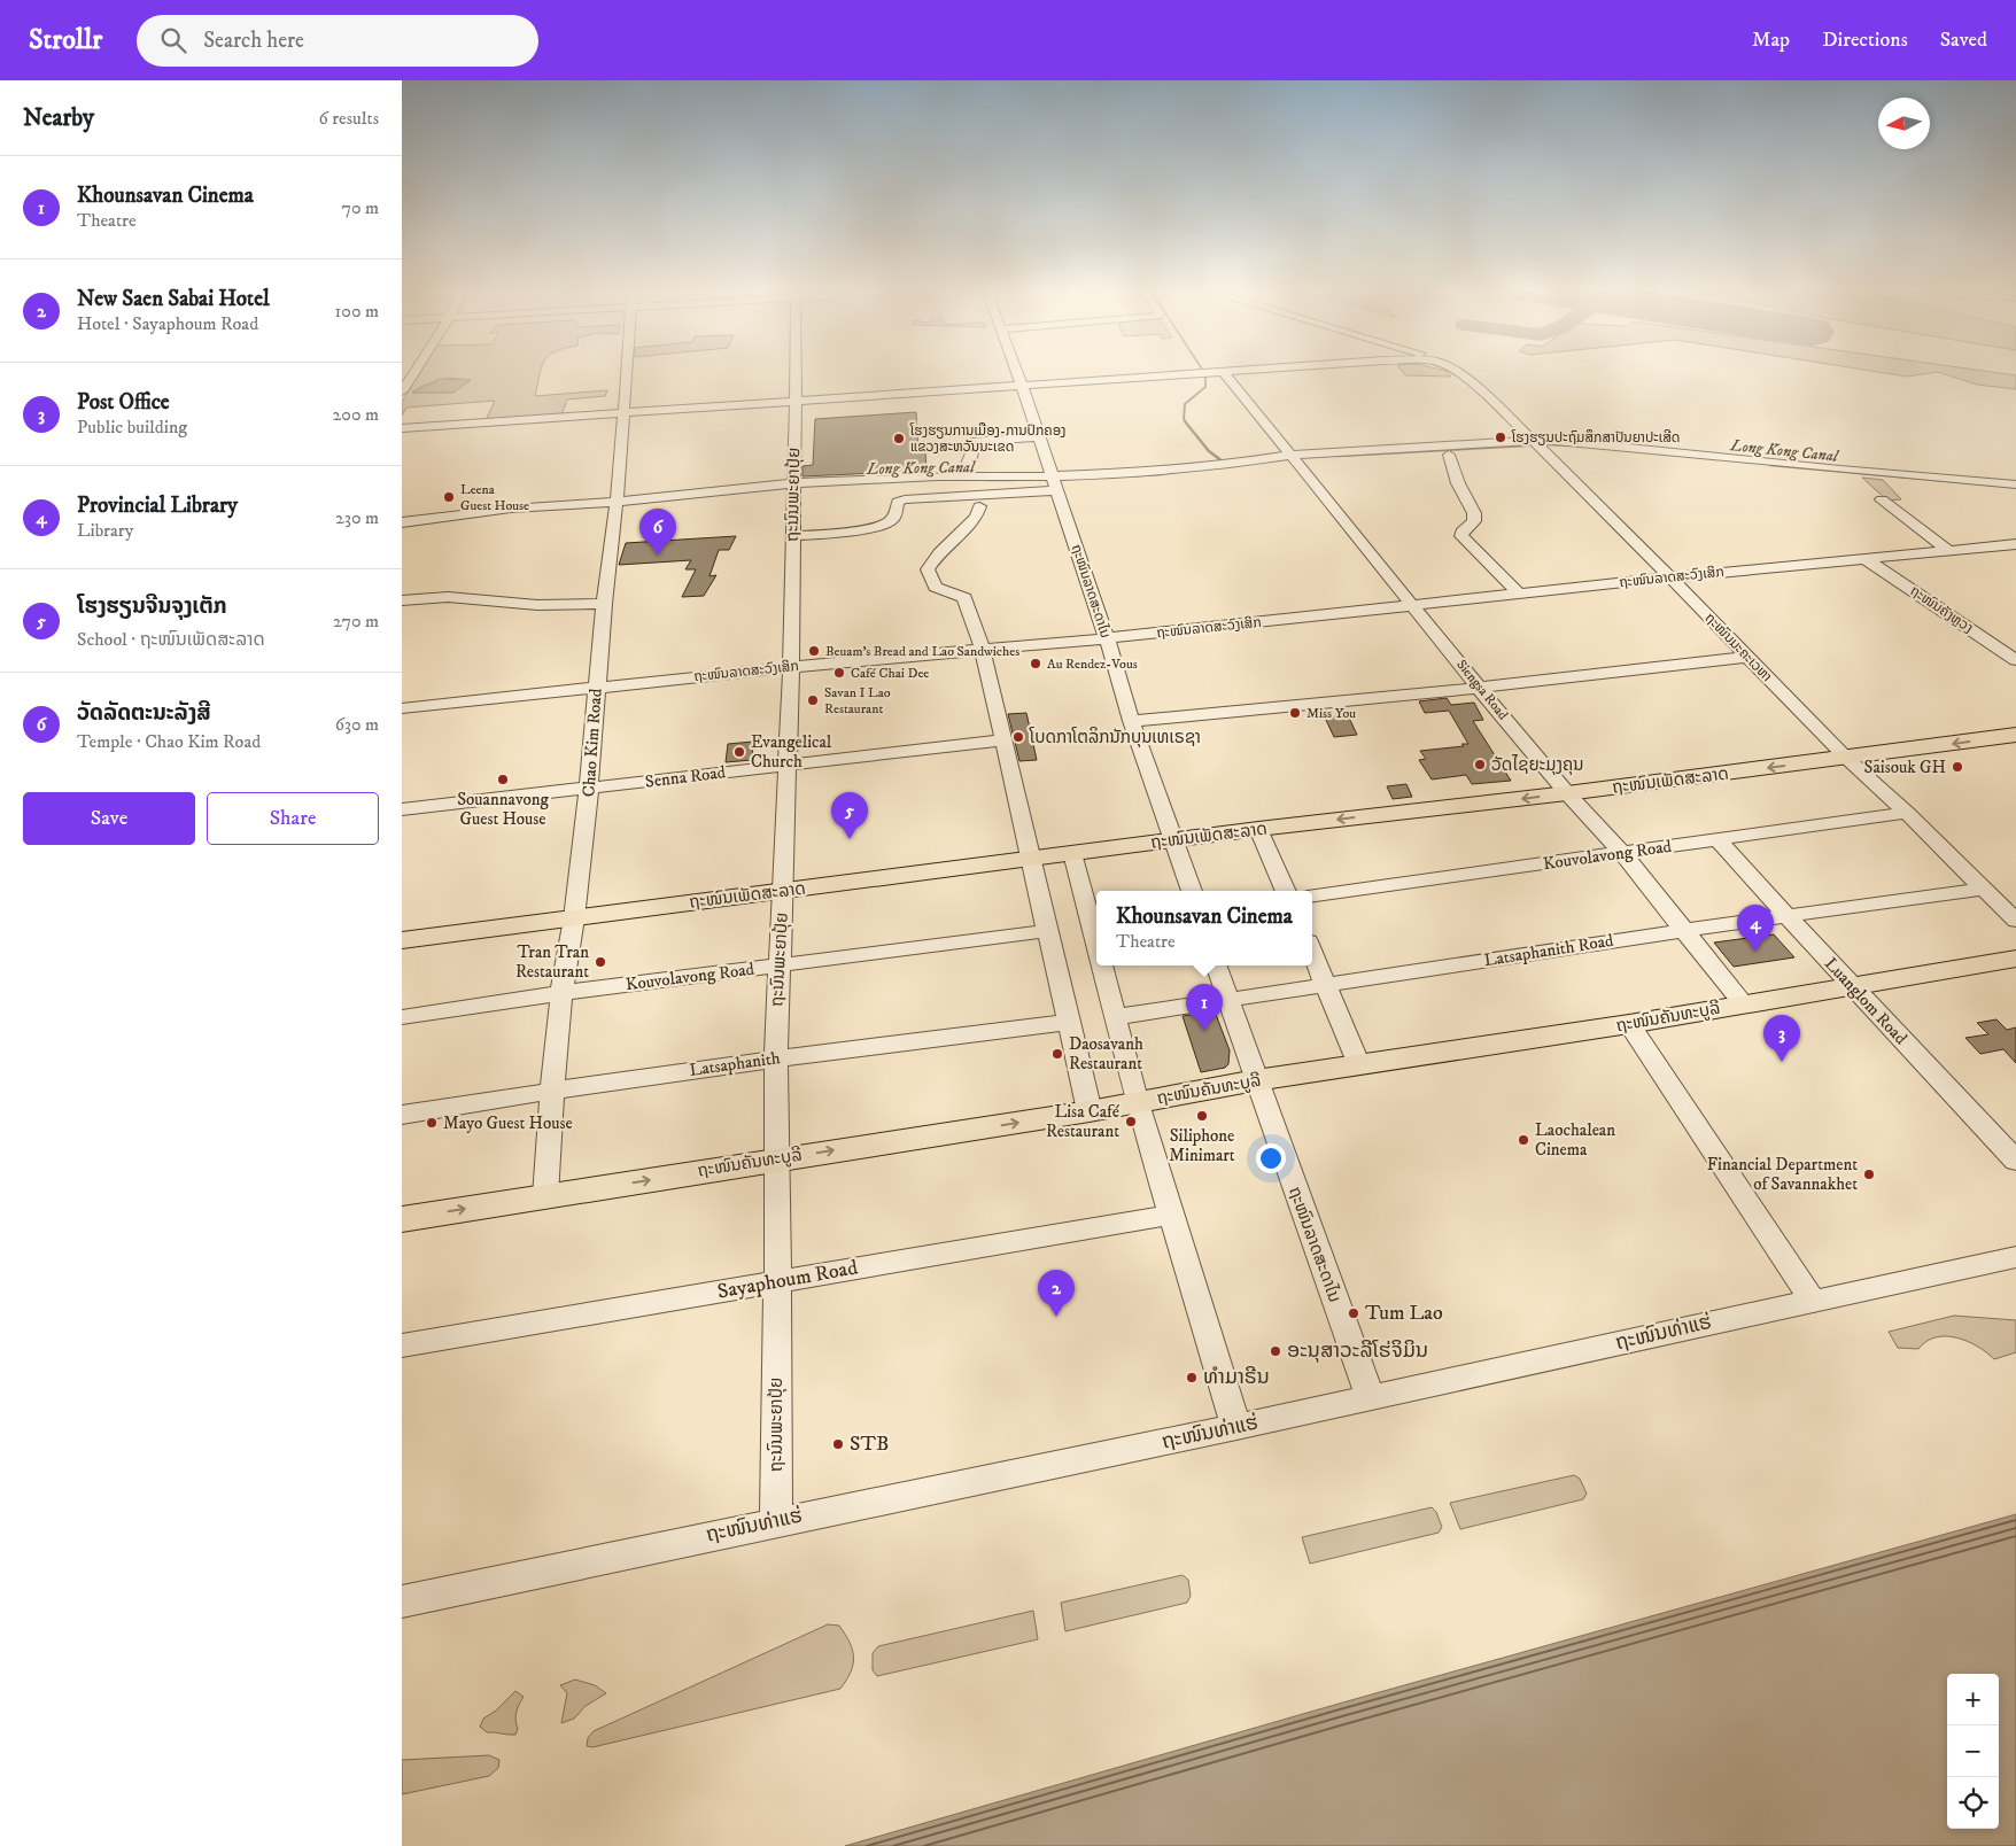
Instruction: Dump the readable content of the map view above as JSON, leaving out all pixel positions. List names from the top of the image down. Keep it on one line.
{"streets":{"main road":["ຖະໜົນເພັດສະລາດ","ຖະໜົນຄັນທະບູລີ"],"street":["ຖະນົນພະຍາປຸ້ຍ","ຖະໜົນລາດສະວົງເສິກ","ຖະໜົນລາດສະດາໄນ","ຖະໜົນຄັງຫຼວງ","ຖະໜົນມະຄະເວຫາ","Siengsa Road","Chao Kim Road","Senna Road","Kouvolavong Road","Latsaphanith Road","Luanglom Road","Latsaphanith","Sayaphoum Road","ຖະໜົນທ່າແຮ່"]},"crossings":[["ຖະນົນພະຍາປຸ້ຍ","ຖະໜົນລາດສະວົງເສິກ"],["ຖະນົນພະຍາປຸ້ຍ","Senna Road"],["ຖະນົນພະຍາປຸ້ຍ","ຖະໜົນເພັດສະລາດ"],["ຖະນົນພະຍາປຸ້ຍ","Kouvolavong Road"],["ຖະນົນພະຍາປຸ້ຍ","ຖະໜົນຄັນທະບູລີ"],["ຖະນົນພະຍາປຸ້ຍ","Latsaphanith"],["ຖະນົນພະຍາປຸ້ຍ","Sayaphoum Road"],["ຖະນົນພະຍາປຸ້ຍ","ຖະໜົນທ່າແຮ່"],["ຖະໜົນລາດສະວົງເສິກ","ຖະໜົນລາດສະດາໄນ"],["ຖະໜົນລາດສະວົງເສິກ","ຖະໜົນຄັງຫຼວງ"],["ຖະໜົນລາດສະວົງເສິກ","ຖະໜົນມະຄະເວຫາ"],["ຖະໜົນລາດສະວົງເສິກ","Siengsa Road"],["ຖະໜົນລາດສະວົງເສິກ","Chao Kim Road"],["ຖະໜົນລາດສະດາໄນ","ຖະໜົນເພັດສະລາດ"],["ຖະໜົນລາດສະດາໄນ","Latsaphanith Road"],["ຖະໜົນລາດສະດາໄນ","ຖະໜົນຄັນທະບູລີ"],["ຖະໜົນລາດສະດາໄນ","ຖະໜົນທ່າແຮ່"],["ຖະໜົນມະຄະເວຫາ","ຖະໜົນເພັດສະລາດ"],["ຖະໜົນມະຄະເວຫາ","Kouvolavong Road"],["ຖະໜົນມະຄະເວຫາ","Latsaphanith Road"],["Siengsa Road","ຖະໜົນເພັດສະລາດ"],["Siengsa Road","Kouvolavong Road"],["Siengsa Road","Latsaphanith Road"],["Siengsa Road","ຖະໜົນຄັນທະບູລີ"],["Chao Kim Road","Senna Road"],["Chao Kim Road","ຖະໜົນເພັດສະລາດ"],["Chao Kim Road","Kouvolavong Road"],["Chao Kim Road","ຖະໜົນຄັນທະບູລີ"],["Chao Kim Road","Latsaphanith"],["Kouvolavong Road","Luanglom Road"],["Latsaphanith Road","Luanglom Road"],["Luanglom Road","ຖະໜົນຄັນທະບູລີ"]],"one_way":["ຖະໜົນເພັດສະລາດ","ຖະໜົນຄັນທະບູລີ"],"water":["Long Kong Canal"],"places":["ໂຮງຮຽນປະຖົມສຶກສາປັນຍາປະເສີດ","ໂຮງຮຽນການເມືອງ-ການປົກຄອງ ແຂວງສະຫວັນນະເຂດ","Leena Guest House","Beuam's Bread and Lao Sandwiches","Au Rendez-Vous","Café Chai Dee","Savan I Lao Restaurant","Miss You","ໂບດກາໂຕລິກນັກບຸນເທເຣຊາ","Evangelical Church","ວັດໄຊຍະມຸງຄຸນ","Saisouk GH","Souannavong Guest House","Tran Tran Restaurant","Daosavanh Restaurant","Siliphone Minimart","Lisa Café Restaurant","Mayo Guest House","Laochalean Cinema","Financial Department of Savannakhet","Tum Lao","ອະນຸສາວະລີໂຮ່ຈິມິນ","ທຳມາຣີນ","STB"],"north":"left","page":{"header":"Strollr","search":"Search here","nav":["Map","Directions","Saved"],"heading":["Nearby","6 results"],"list":[{"mark":"1","name":"Khounsavan Cinema","note":"Theatre","value":"70 m"},{"mark":"2","name":"New Saen Sabai Hotel","note":"Hotel · Sayaphoum Road","value":"100 m"},{"mark":"3","name":"Post Office","note":"Public building","value":"200 m"},{"mark":"4","name":"Provincial Library","note":"Library","value":"230 m"},{"mark":"5","name":"ໂຮງຮຽນຈີນຈຸງເຕັກ","note":"School · ຖະໜົນເພັດສະລາດ","value":"270 m"},{"mark":"6","name":"ວັດລັດຕະນະລັງສີ","note":"Temple · Chao Kim Road","value":"630 m"}],"pins":["6","5","4","1","3","2"],"buttons":["Save","Share"],"popup":["Khounsavan Cinema","Theatre"],"map_buttons":["+","−"]}}
